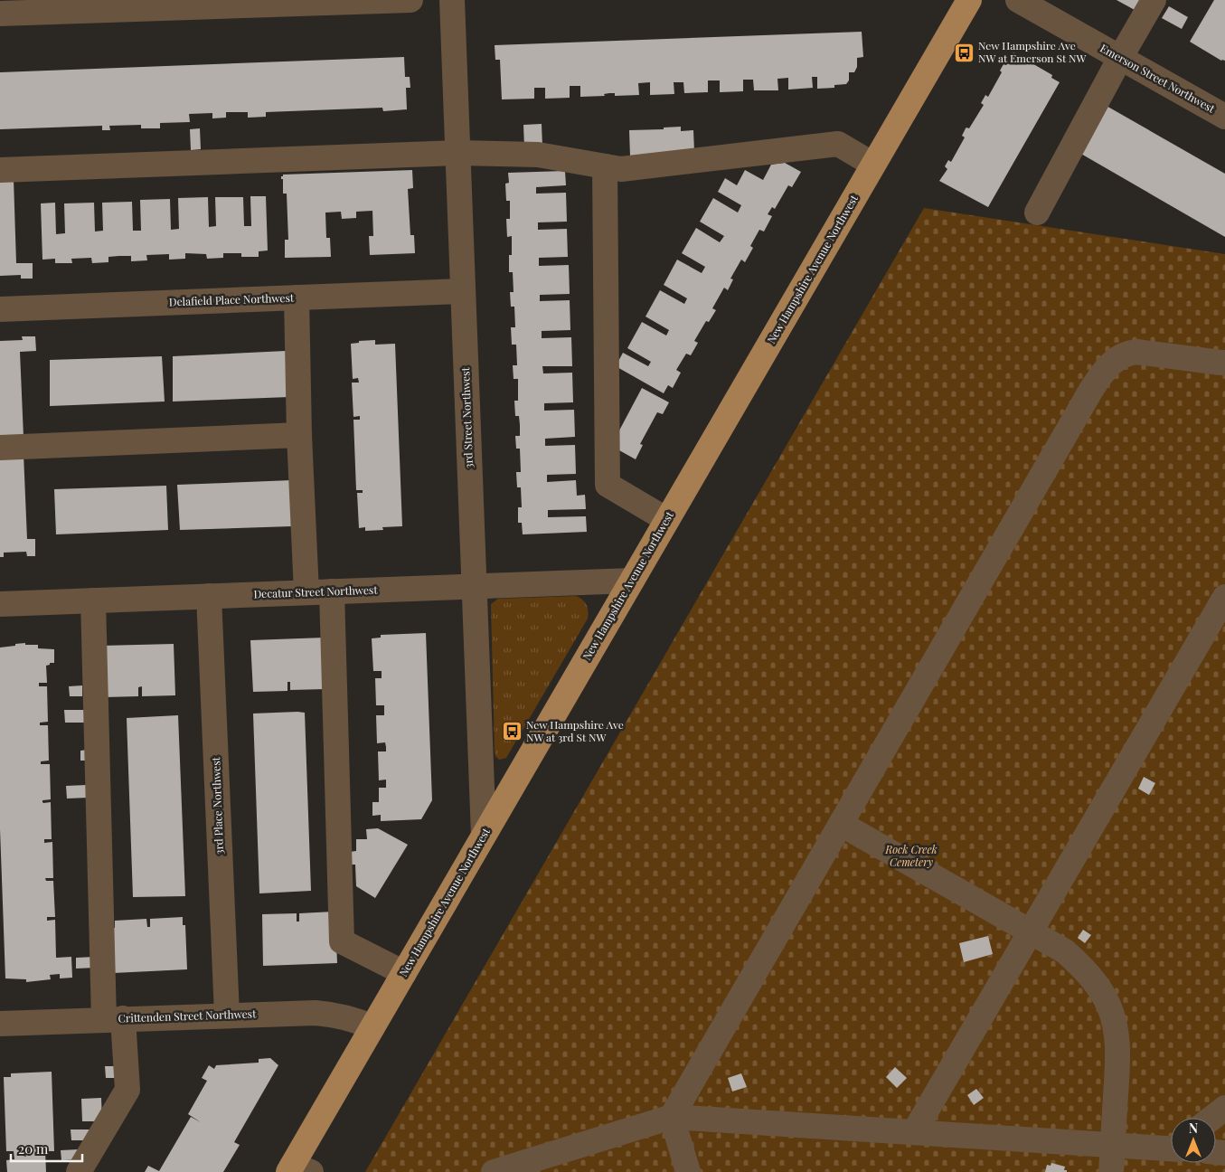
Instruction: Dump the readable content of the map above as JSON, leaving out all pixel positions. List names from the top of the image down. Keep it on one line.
{"streets":{"main road":["New Hampshire Avenue Northwest"],"street":["Emerson Street Northwest","Delafield Place Northwest","3rd Street Northwest","Decatur Street Northwest","3rd Place Northwest","Crittenden Street Northwest"]},"crossings":[["New Hampshire Avenue Northwest","3rd Street Northwest"],["New Hampshire Avenue Northwest","Decatur Street Northwest"],["New Hampshire Avenue Northwest","Crittenden Street Northwest"],["Delafield Place Northwest","3rd Street Northwest"],["3rd Street Northwest","Decatur Street Northwest"],["Decatur Street Northwest","3rd Place Northwest"],["3rd Place Northwest","Crittenden Street Northwest"]],"parks":["Rock Creek Cemetery"],"places":{"bus stop":["New Hampshire Ave NW at Emerson St NW","New Hampshire Ave NW at 3rd St NW"]},"scale_bar":"20 m","north":"top"}
